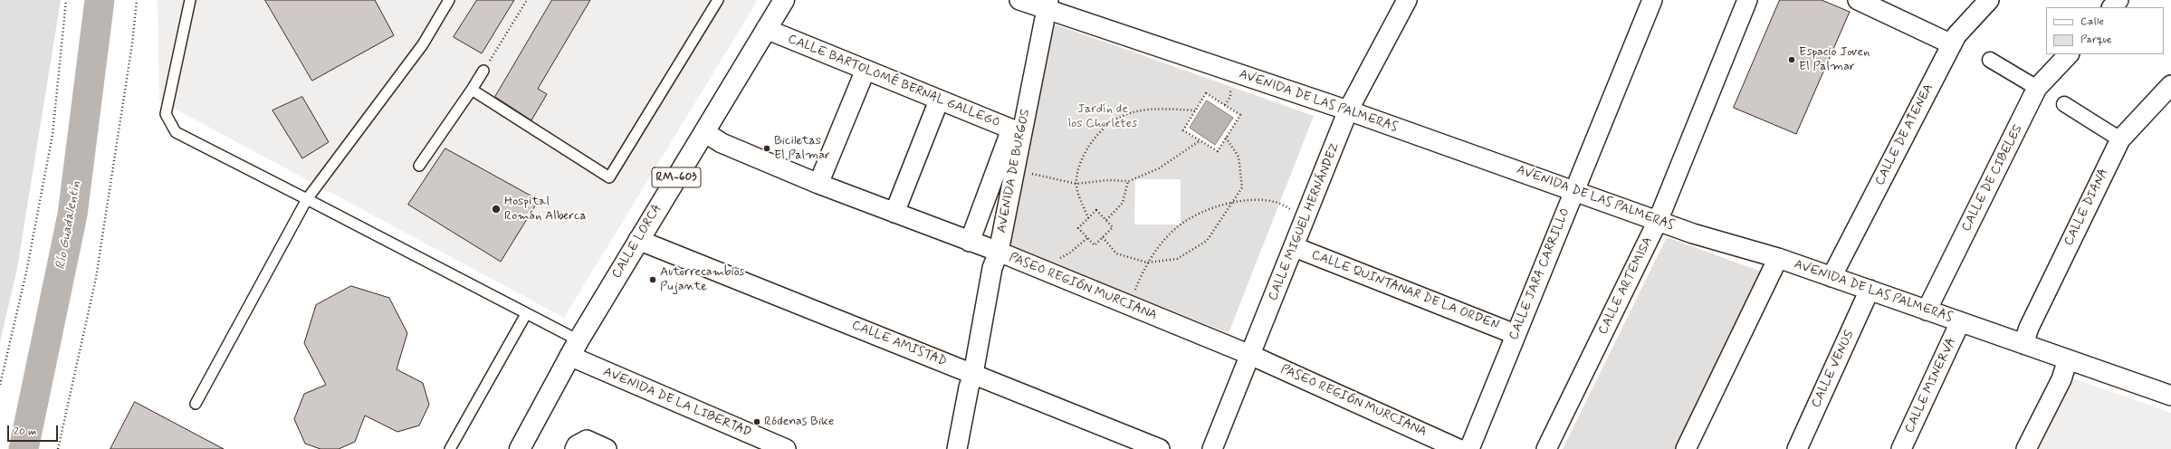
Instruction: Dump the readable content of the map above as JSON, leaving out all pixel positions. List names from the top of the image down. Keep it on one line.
{"streets":{"main road":["RM-603","CALLE LORCA"],"street":["CALLE BARTOLOMÉ BERNAL GALLEGO","AVENIDA DE LAS PALMERAS","CALLE DE ATENEA","AVENIDA DE BURGOS","CALLE DE CIBELES","CALLE DIANA","CALLE MIGUEL HERNÁNDEZ","CALLE JARA CARRILLO","CALLE ARTEMISA","PASEO REGIÓN MURCIANA","CALLE QUINTANAR DE LA ORDEN","CALLE AMISTAD","CALLE VENUS","CALLE MINERVA","AVENIDA DE LA LIBERTAD"]},"crossings":[["CALLE BARTOLOMÉ BERNAL GALLEGO","AVENIDA DE BURGOS"],["CALLE BARTOLOMÉ BERNAL GALLEGO","CALLE LORCA"],["AVENIDA DE LAS PALMERAS","CALLE DE ATENEA"],["AVENIDA DE LAS PALMERAS","AVENIDA DE BURGOS"],["AVENIDA DE LAS PALMERAS","CALLE DE CIBELES"],["AVENIDA DE LAS PALMERAS","CALLE DIANA"],["AVENIDA DE LAS PALMERAS","CALLE MIGUEL HERNÁNDEZ"],["AVENIDA DE LAS PALMERAS","CALLE JARA CARRILLO"],["AVENIDA DE LAS PALMERAS","CALLE ARTEMISA"],["AVENIDA DE LAS PALMERAS","CALLE VENUS"],["AVENIDA DE LAS PALMERAS","CALLE MINERVA"],["AVENIDA DE BURGOS","PASEO REGIÓN MURCIANA"],["AVENIDA DE BURGOS","CALLE AMISTAD"],["CALLE MIGUEL HERNÁNDEZ","PASEO REGIÓN MURCIANA"],["CALLE MIGUEL HERNÁNDEZ","CALLE QUINTANAR DE LA ORDEN"],["CALLE LORCA","PASEO REGIÓN MURCIANA"],["CALLE LORCA","CALLE AMISTAD"],["CALLE LORCA","AVENIDA DE LA LIBERTAD"],["CALLE JARA CARRILLO","CALLE QUINTANAR DE LA ORDEN"]],"water":["Río Guadalentín"],"parks":["Jardín de los Chorletes"],"places":["Espacio Joven El Palmar","Biciletas El Palmar","Hospital Román Alberca","Autorrecambios Pujante","Ródenas Bike"],"legend":["Calle","Parque"],"scale_bar":"20 m"}
